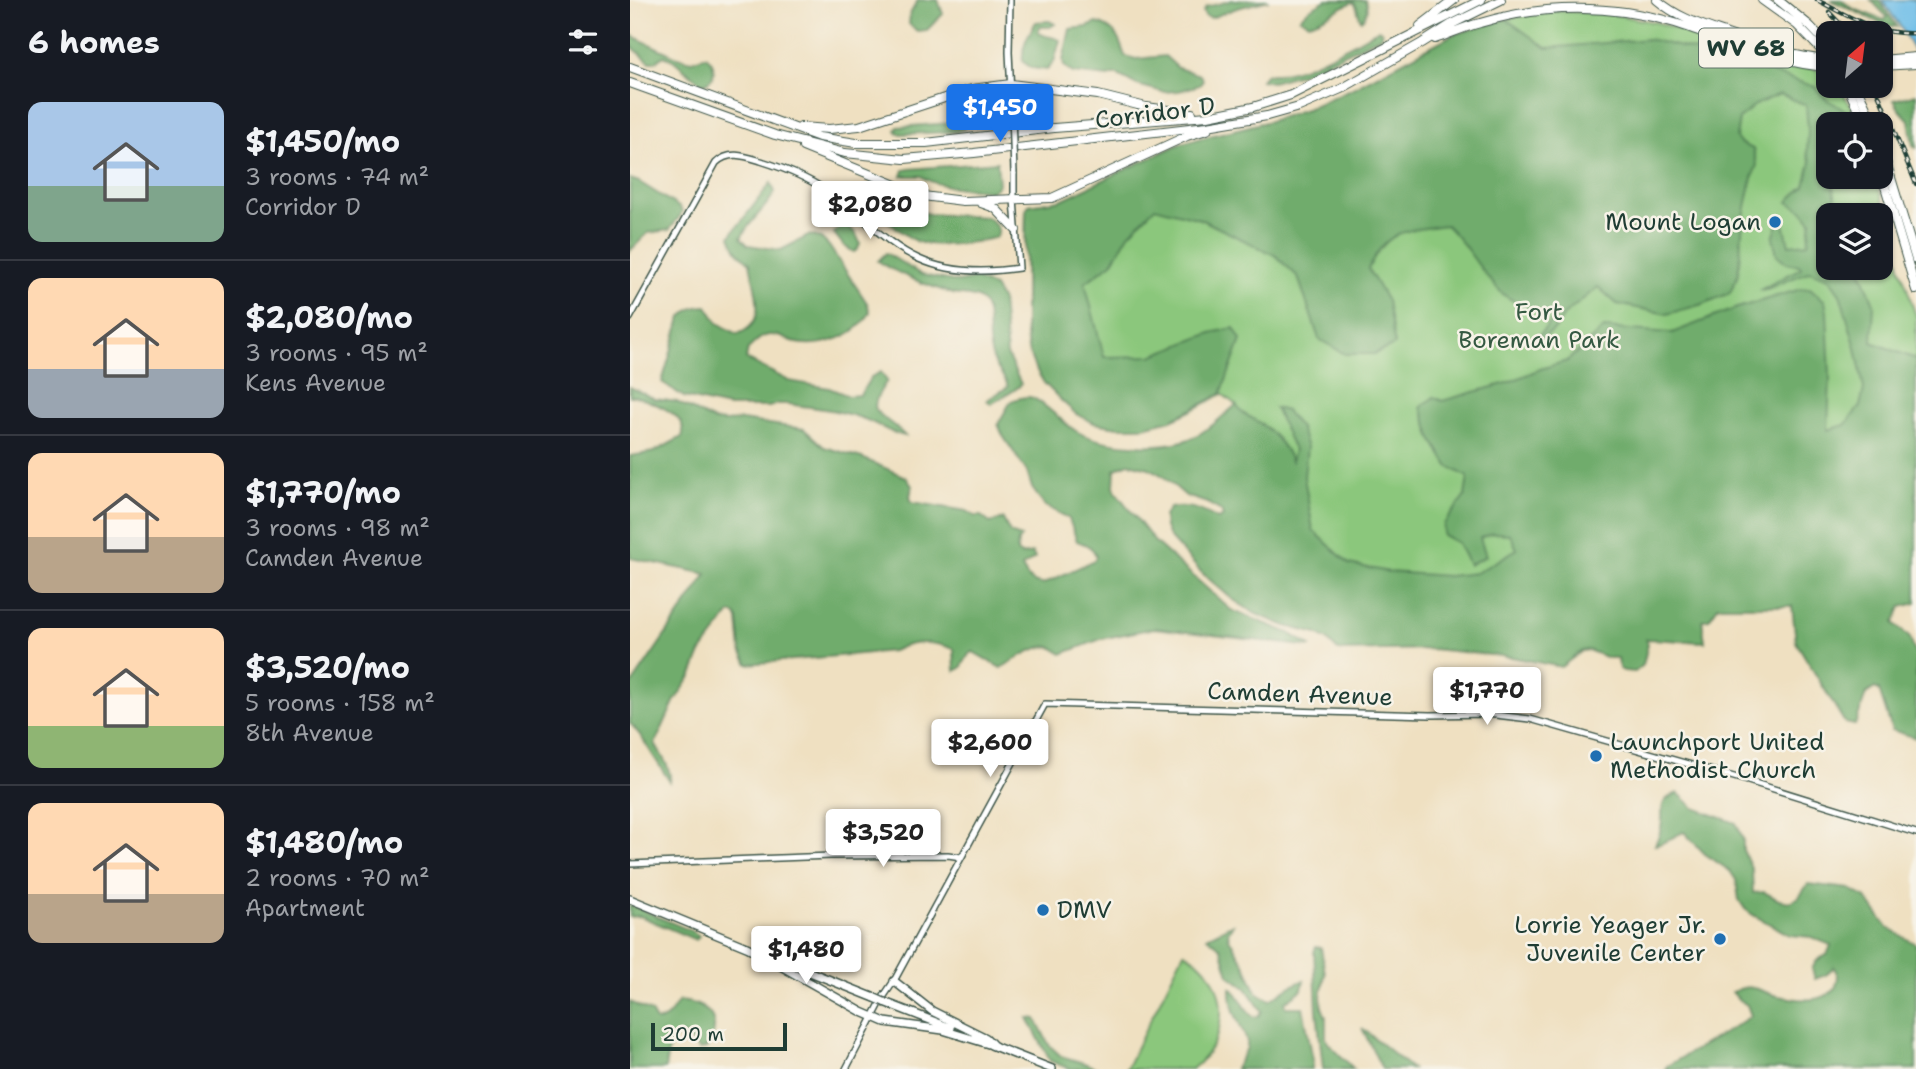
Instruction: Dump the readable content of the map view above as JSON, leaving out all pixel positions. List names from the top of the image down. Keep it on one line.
{"streets":{"highway":["WV 68","Corridor D"],"street":["Camden Avenue"]},"crossings":[["WV 68","Corridor D"]],"parks":["Fort Boreman Park"],"places":["Mount Logan","Launchport United Methodist Church","DMV","Lorrie Yeager Jr. Juvenile Center"],"scale_bar":"200 m","north":"top right","page":{"heading":"6 homes","list":[{"name":"$1,450/mo","note":"3 rooms · 74 m² · Corridor D"},{"name":"$2,080/mo","note":"3 rooms · 95 m² · Kens Avenue"},{"name":"$1,770/mo","note":"3 rooms · 98 m² · Camden Avenue"},{"name":"$3,520/mo","note":"5 rooms · 158 m² · 8th Avenue"},{"name":"$1,480/mo","note":"2 rooms · 70 m² · Apartment"}],"price":["$1,450","$2,080","$1,770","$2,600","$3,520","$1,480"],"scale":"200 m"}}
